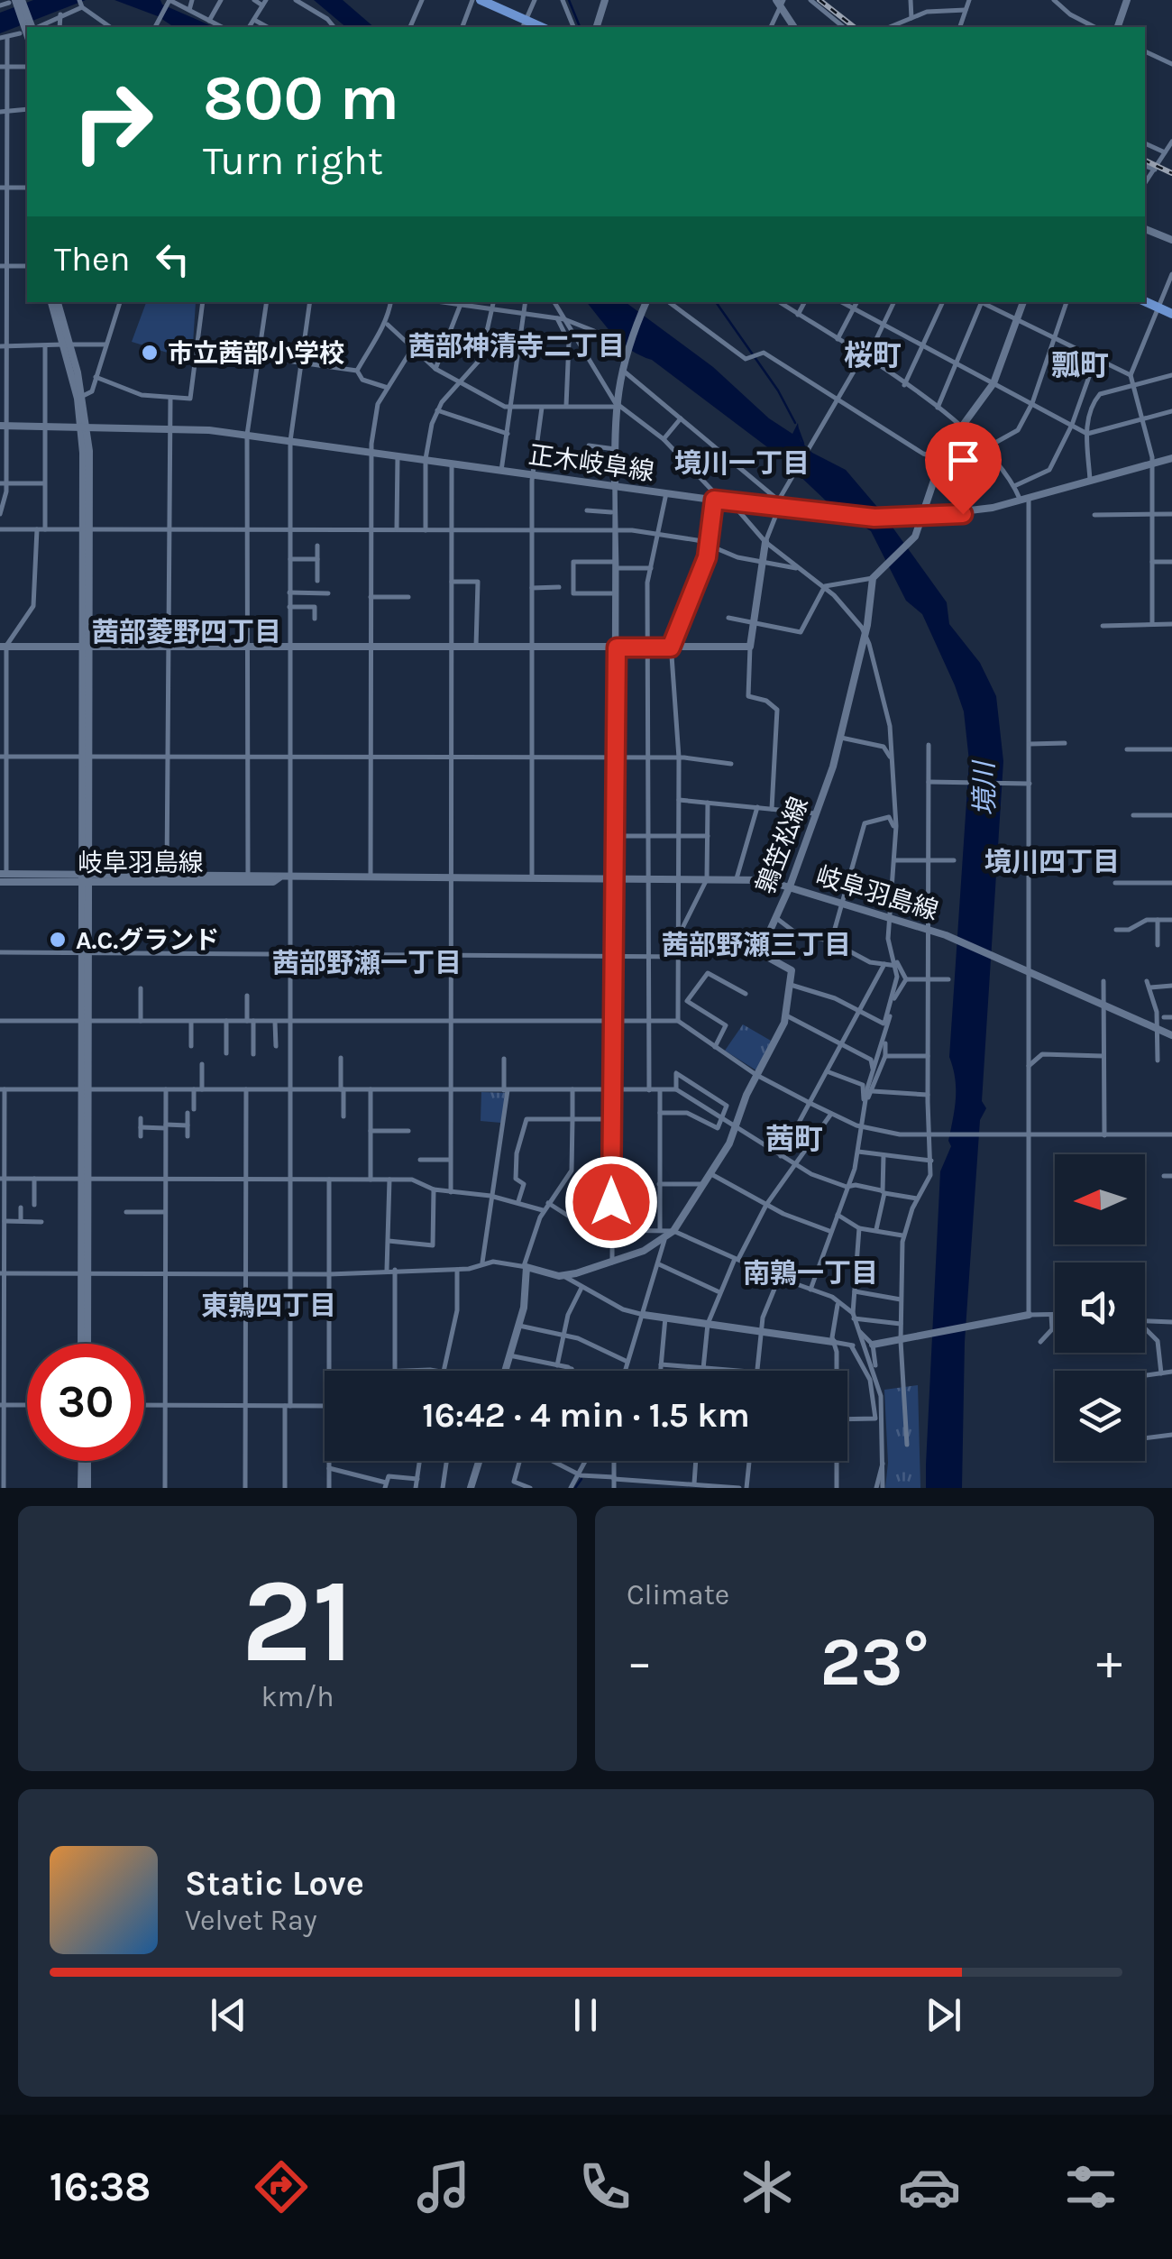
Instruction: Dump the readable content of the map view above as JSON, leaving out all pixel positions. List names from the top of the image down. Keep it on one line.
{"streets":{"main road":["正木岐阜線","鶉笠松線","岐阜羽島線"]},"crossings":[["鶉笠松線","岐阜羽島線"]],"districts":["茜部神清寺二丁目","桜町","瓢町","境川一丁目","茜部菱野四丁目","境川四丁目","茜部野瀬三丁目","茜部野瀬一丁目","茜町","南鶉一丁目","東鶉四丁目"],"water":["境川"],"places":["市立茜部小学校","A.C.グランド"],"north":"left","page":{"turn":["800 m","Turn right"],"then":"Then","limit":"30","trip":"16:42 · 4 min · 1.5 km","tile":[["21","km/h"],"Climate"],"heat":["−","23°","+"],"song":["Static Love","Velvet Ray"],"tabs":"16:38"}}
